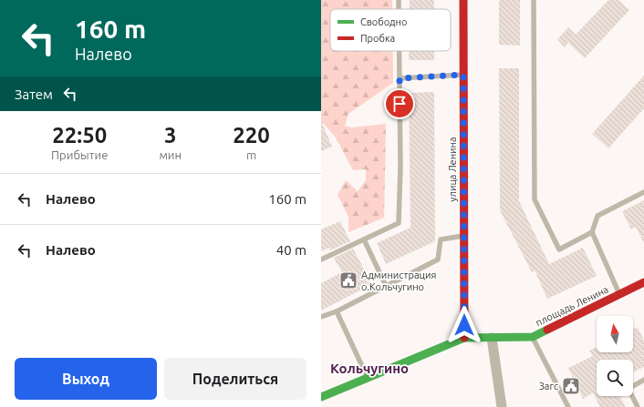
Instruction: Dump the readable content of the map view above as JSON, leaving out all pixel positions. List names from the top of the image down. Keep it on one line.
{"streets":{"main road":["улица Ленина","площадь Ленина"]},"crossings":[["улица Ленина","площадь Ленина"]],"districts":["Кольчугино"],"places":{"public building":["Администрация о.Кольчугино","Загс"]},"legend":["Свободно","Пробка"],"north":"top","page":{"turn":["160 m","Налево"],"then":"Затем","eta":["22:50","Прибытие","3","мин","220","m"],"list":[{"name":"Налево","value":"160 m"},{"name":"Налево","value":"40 m"}],"buttons":["Выход","Поделиться"]}}
